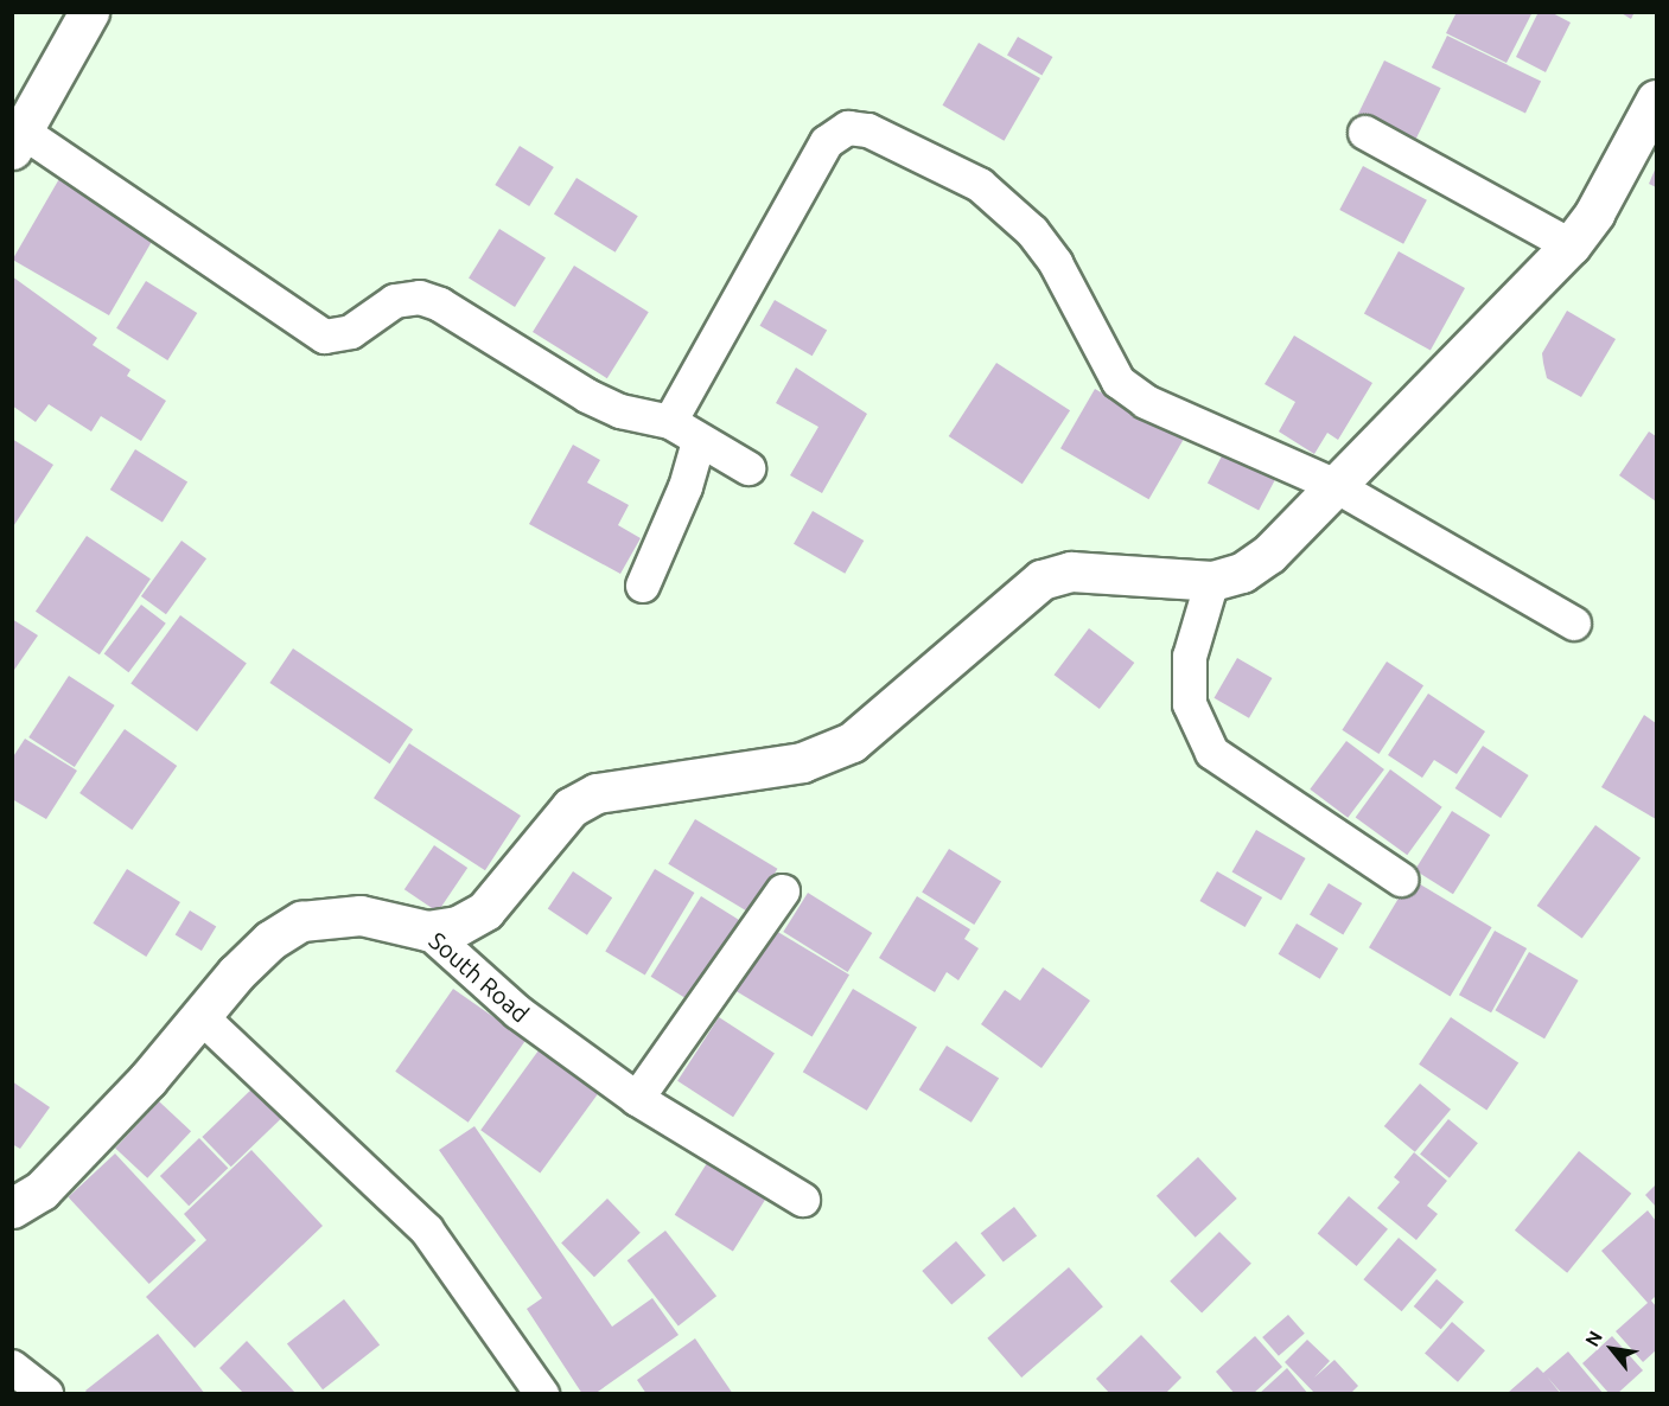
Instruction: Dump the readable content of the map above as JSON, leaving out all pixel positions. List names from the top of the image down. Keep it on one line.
{"streets":{"street":["South Road"]},"north":"top left"}
